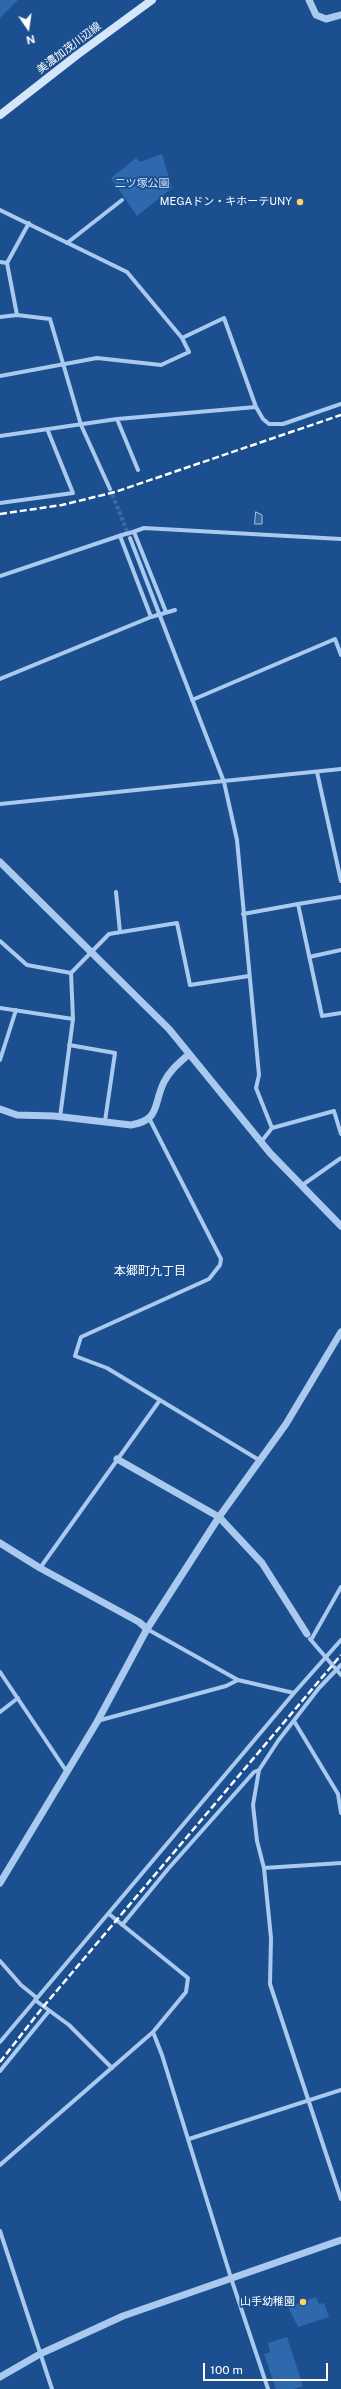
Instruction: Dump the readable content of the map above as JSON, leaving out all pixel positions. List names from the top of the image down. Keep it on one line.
{"streets":{"main road":["美濃加茂川辺線"]},"districts":["本郷町九丁目"],"parks":["二ツ塚公園"],"places":["MEGAドン・キホーテUNY","山手幼稚園"],"scale_bar":"100 m","north":"bottom"}
